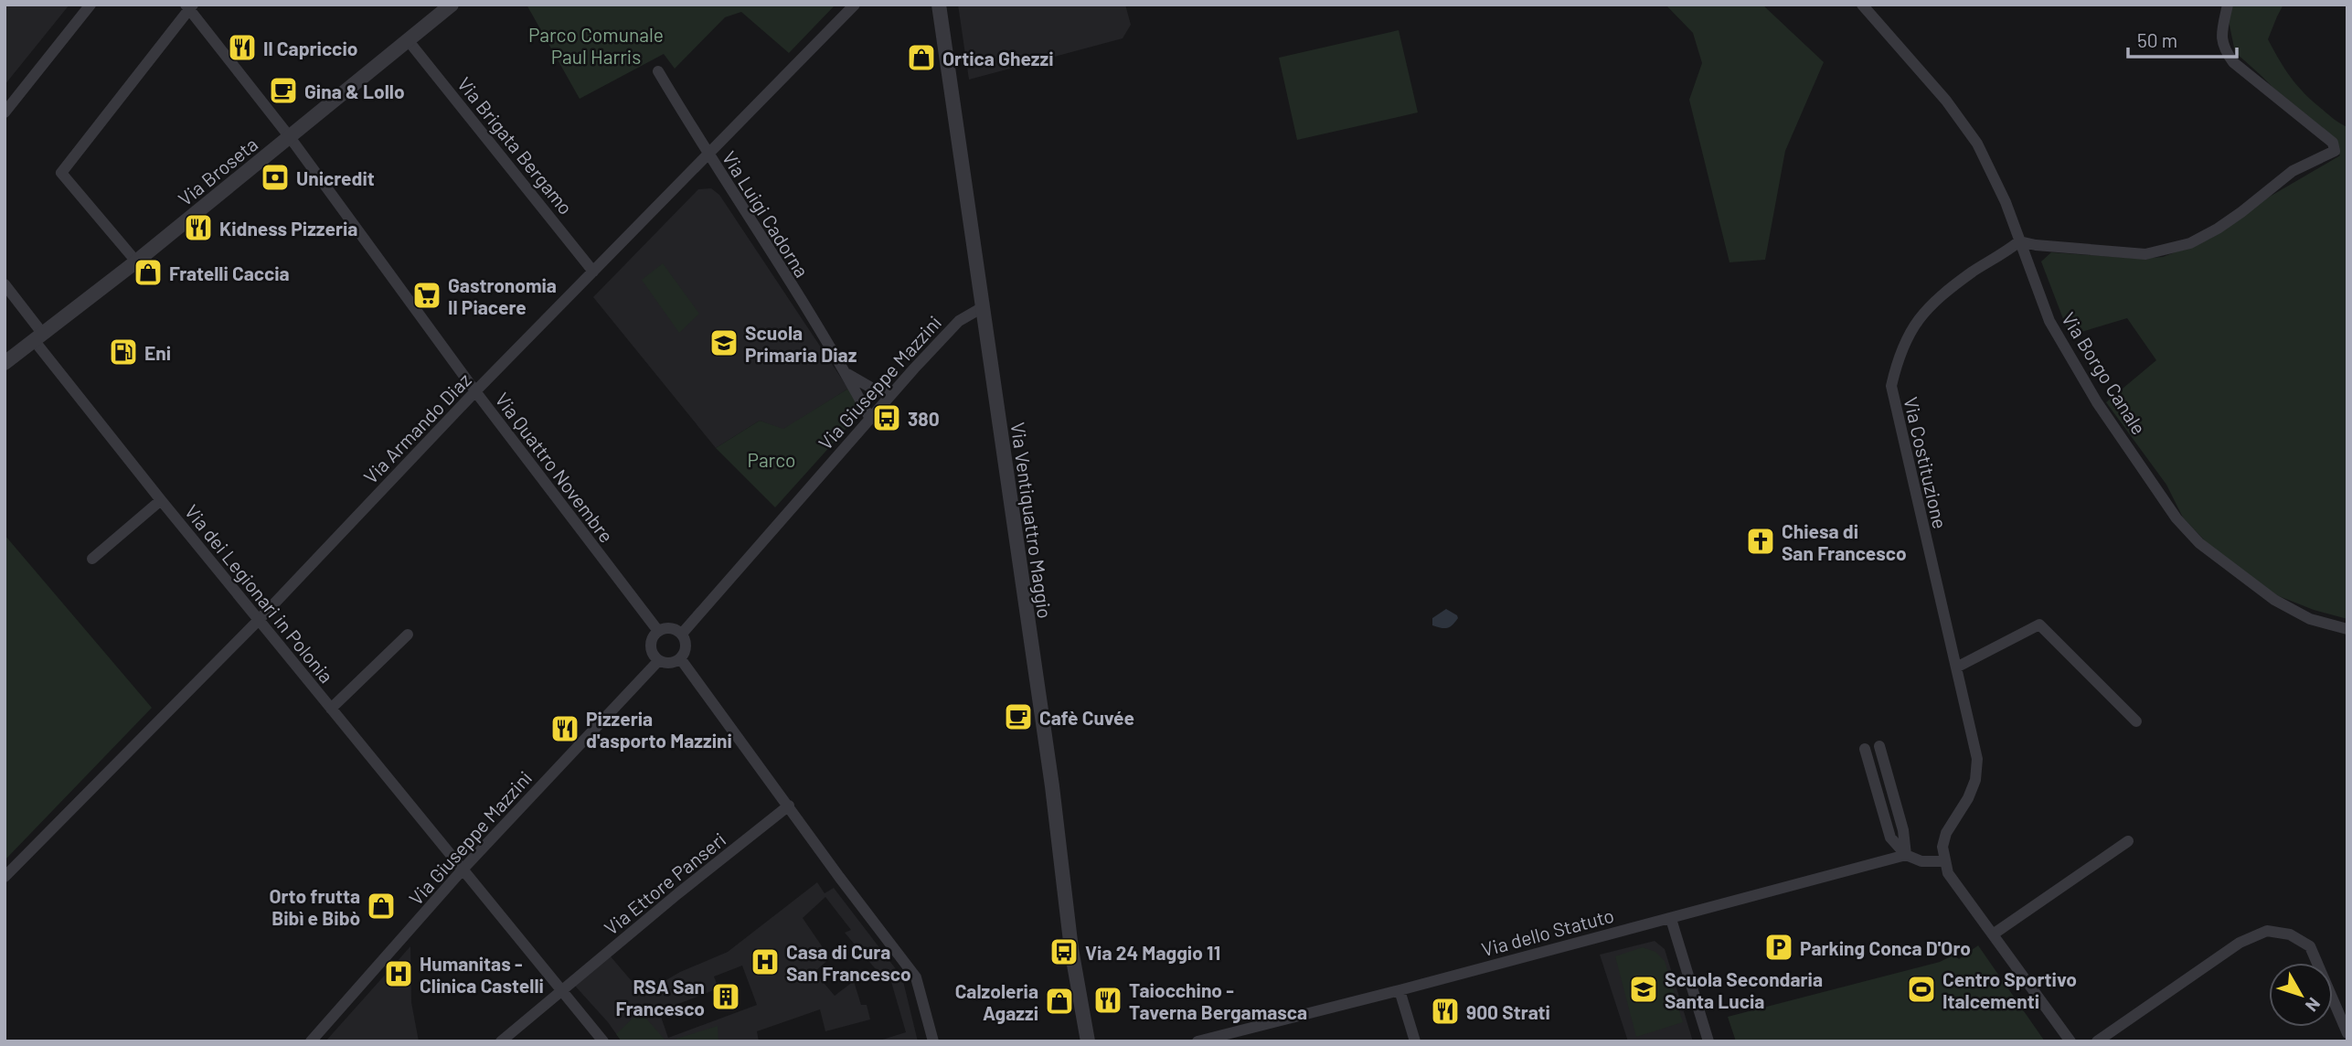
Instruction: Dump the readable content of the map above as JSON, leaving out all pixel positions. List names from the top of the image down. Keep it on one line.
{"streets":{"street":["Via Brigata Bergamo","Via Broseta","Via Luigi Cadorna","Via Borgo Canale","Via Giuseppe Mazzini","Via Armando Diaz","Via Costituzione","Via Quattro Novembre","Via Ventiquattro Maggio","Via dei Legionari in Polonia","Via Ettore Panseri","Via dello Statuto"]},"crossings":[["Via Brigata Bergamo","Via Broseta"],["Via Brigata Bergamo","Via Armando Diaz"],["Via Broseta","Via Quattro Novembre"],["Via Broseta","Via dei Legionari in Polonia"],["Via Luigi Cadorna","Via Giuseppe Mazzini"],["Via Luigi Cadorna","Via Armando Diaz"],["Via Borgo Canale","Via Costituzione"],["Via Giuseppe Mazzini","Via Quattro Novembre"],["Via Giuseppe Mazzini","Via Ventiquattro Maggio"],["Via Giuseppe Mazzini","Via dei Legionari in Polonia"],["Via Armando Diaz","Via Quattro Novembre"],["Via Armando Diaz","Via dei Legionari in Polonia"],["Via Costituzione","Via dello Statuto"],["Via dei Legionari in Polonia","Via Ettore Panseri"]],"parks":["Parco Comunale Paul Harris","Parco"],"places":{"restaurant":["Il Capriccio","Kidness Pizzeria","Pizzeria d'asporto Mazzini","Taiocchino - Taverna Bergamasca","900 Strati"],"shop":["Ortica Ghezzi","Fratelli Caccia","Orto frutta Bibì e Bibò","Calzoleria Agazzi"],"cafe":["Gina & Lollo","Cafè Cuvée"],"bank":["Unicredit"],"supermarket":["Gastronomia Il Piacere"],"school or university":["Scuola Primaria Diaz","Scuola Secondaria Santa Lucia"],"fuel station":["Eni"],"bus stop":["380","Via 24 Maggio 11"],"church":["Chiesa di San Francesco"],"parking":["Parking Conca D'Oro"],"hospital":["Casa di Cura San Francesco","Humanitas - Clinica Castelli"],"sports":["Centro Sportivo Italcementi"],"building":["RSA San Francesco"]},"scale_bar":"50 m","north":"bottom right"}
